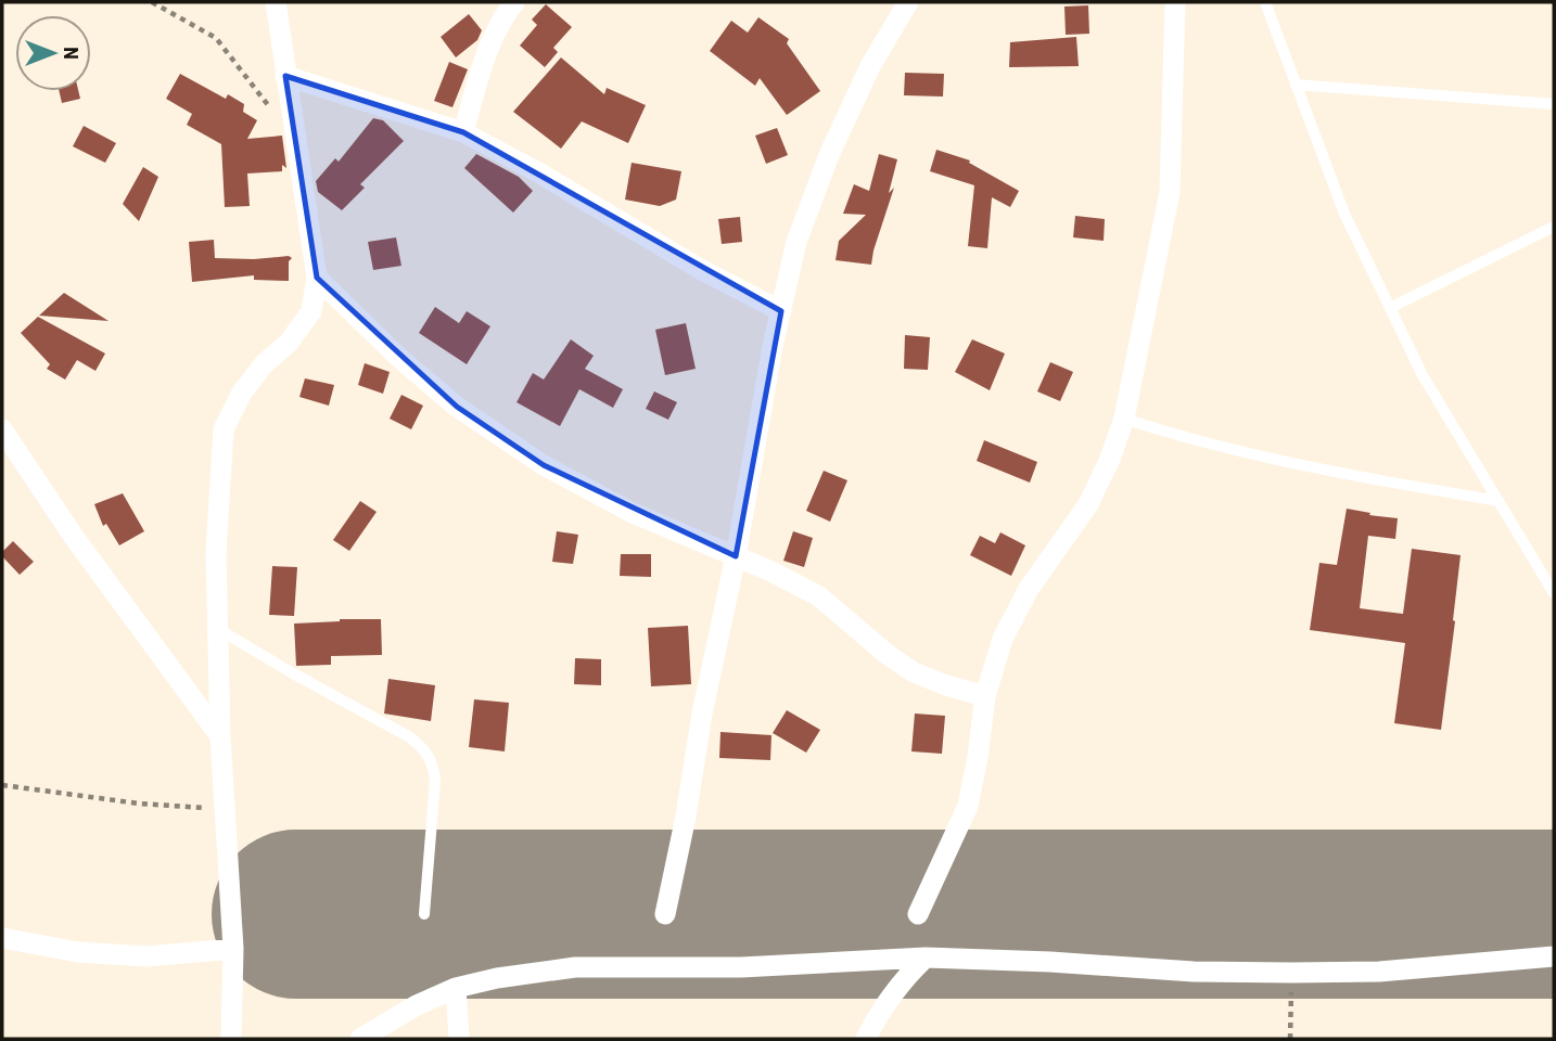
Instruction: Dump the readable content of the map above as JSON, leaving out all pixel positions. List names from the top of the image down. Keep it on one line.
{"north":"right"}
